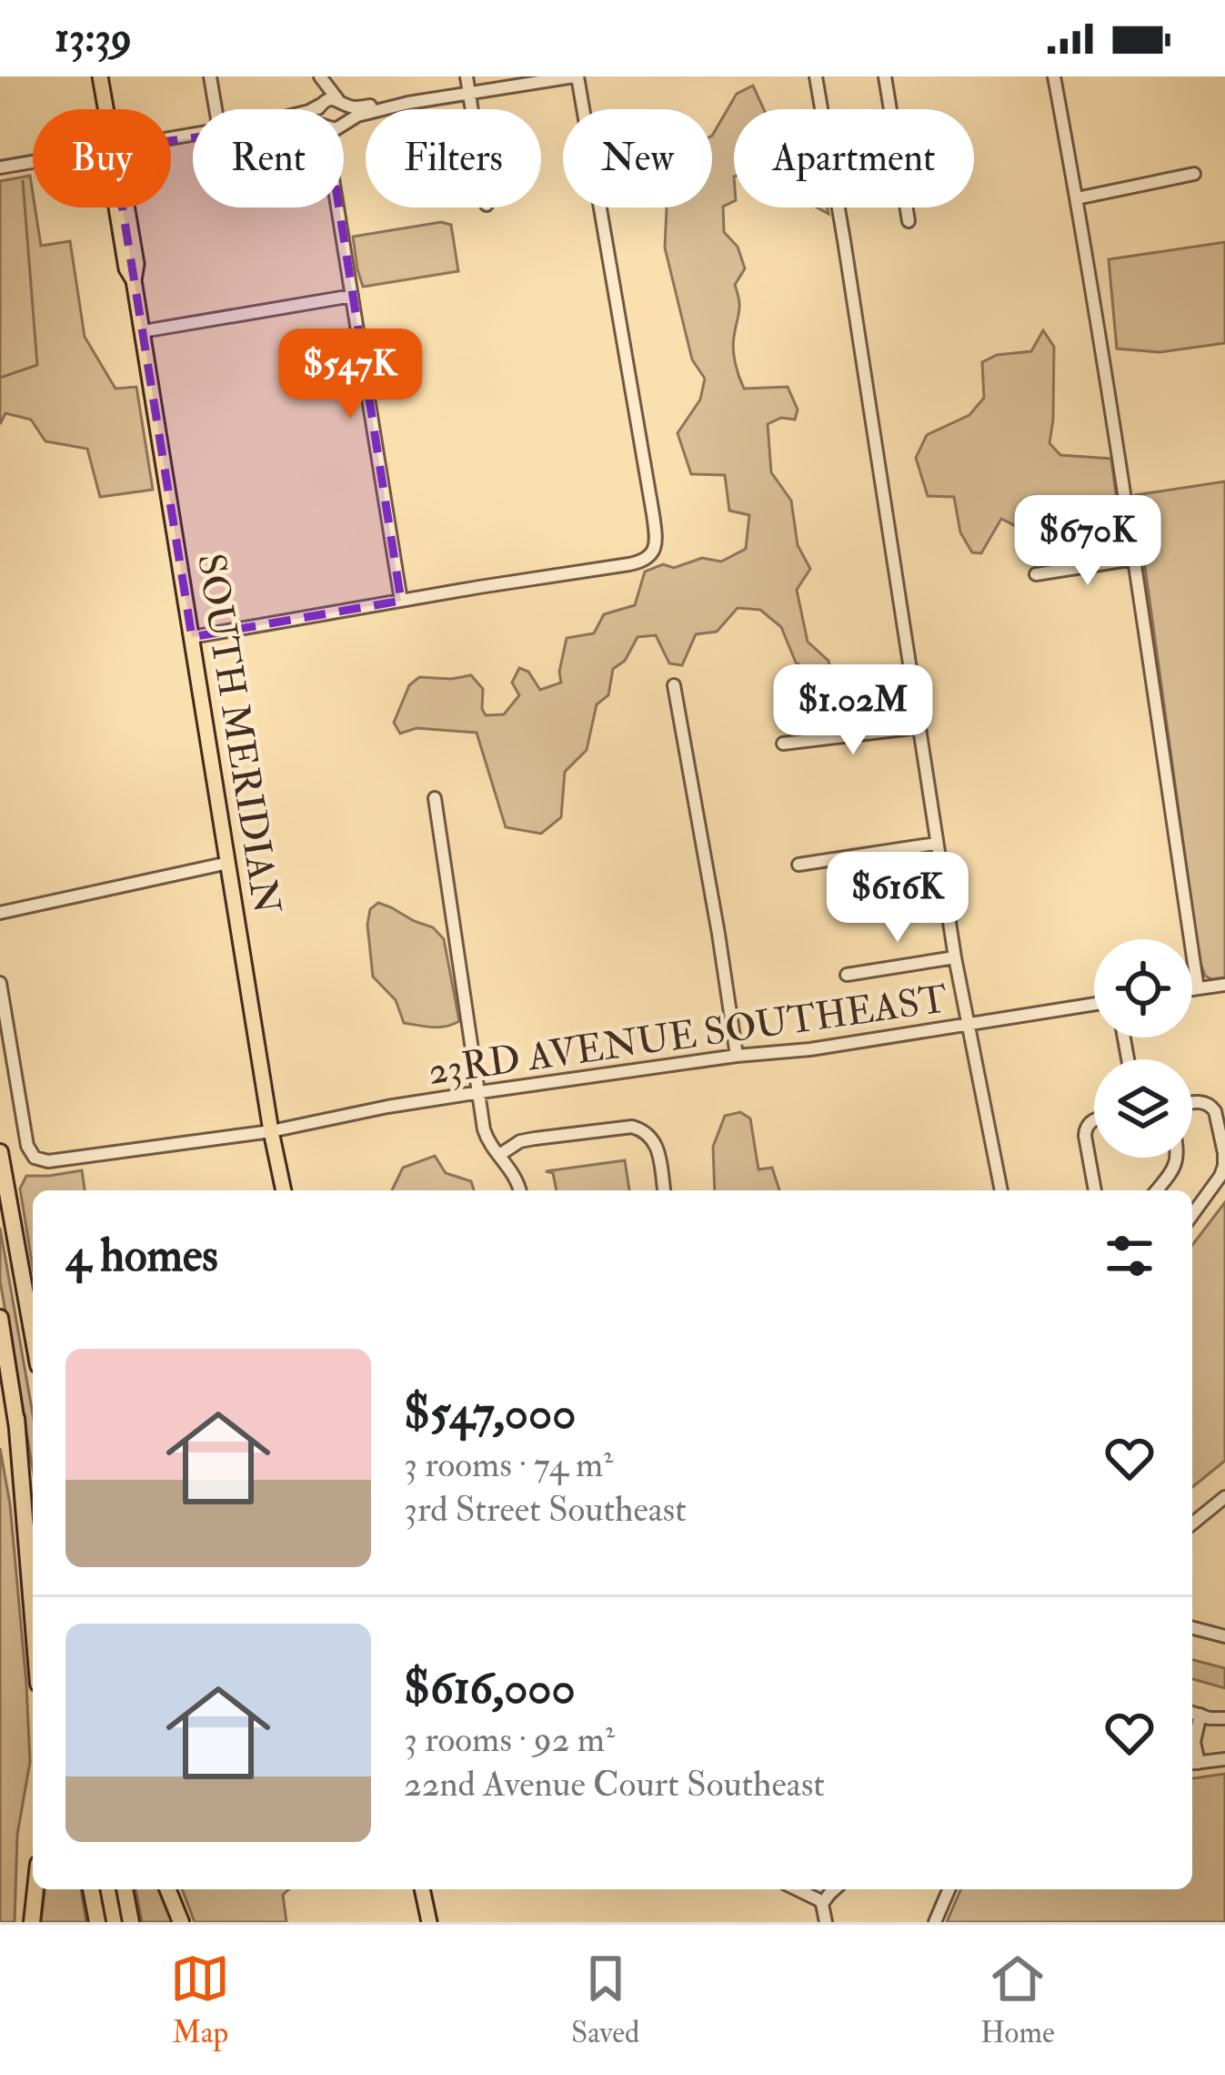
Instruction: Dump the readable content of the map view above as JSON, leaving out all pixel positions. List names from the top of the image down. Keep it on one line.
{"streets":{"main road":["SOUTH MERIDIAN"],"street":["23RD AVENUE SOUTHEAST"]},"crossings":[["SOUTH MERIDIAN","23RD AVENUE SOUTHEAST"]],"page":{"status":"13:39","chip":["Buy","Rent","Filters","New","Apartment"],"price":["$547K","$670K","$1.02M","$616K"],"heading":"4 homes","list":[{"name":"$547,000","note":"3 rooms · 74 m² · 3rd Street Southeast"},{"name":"$616,000","note":"3 rooms · 92 m² · 22nd Avenue Court Southeast"}],"tabs":["Map","Saved","Home"]}}
